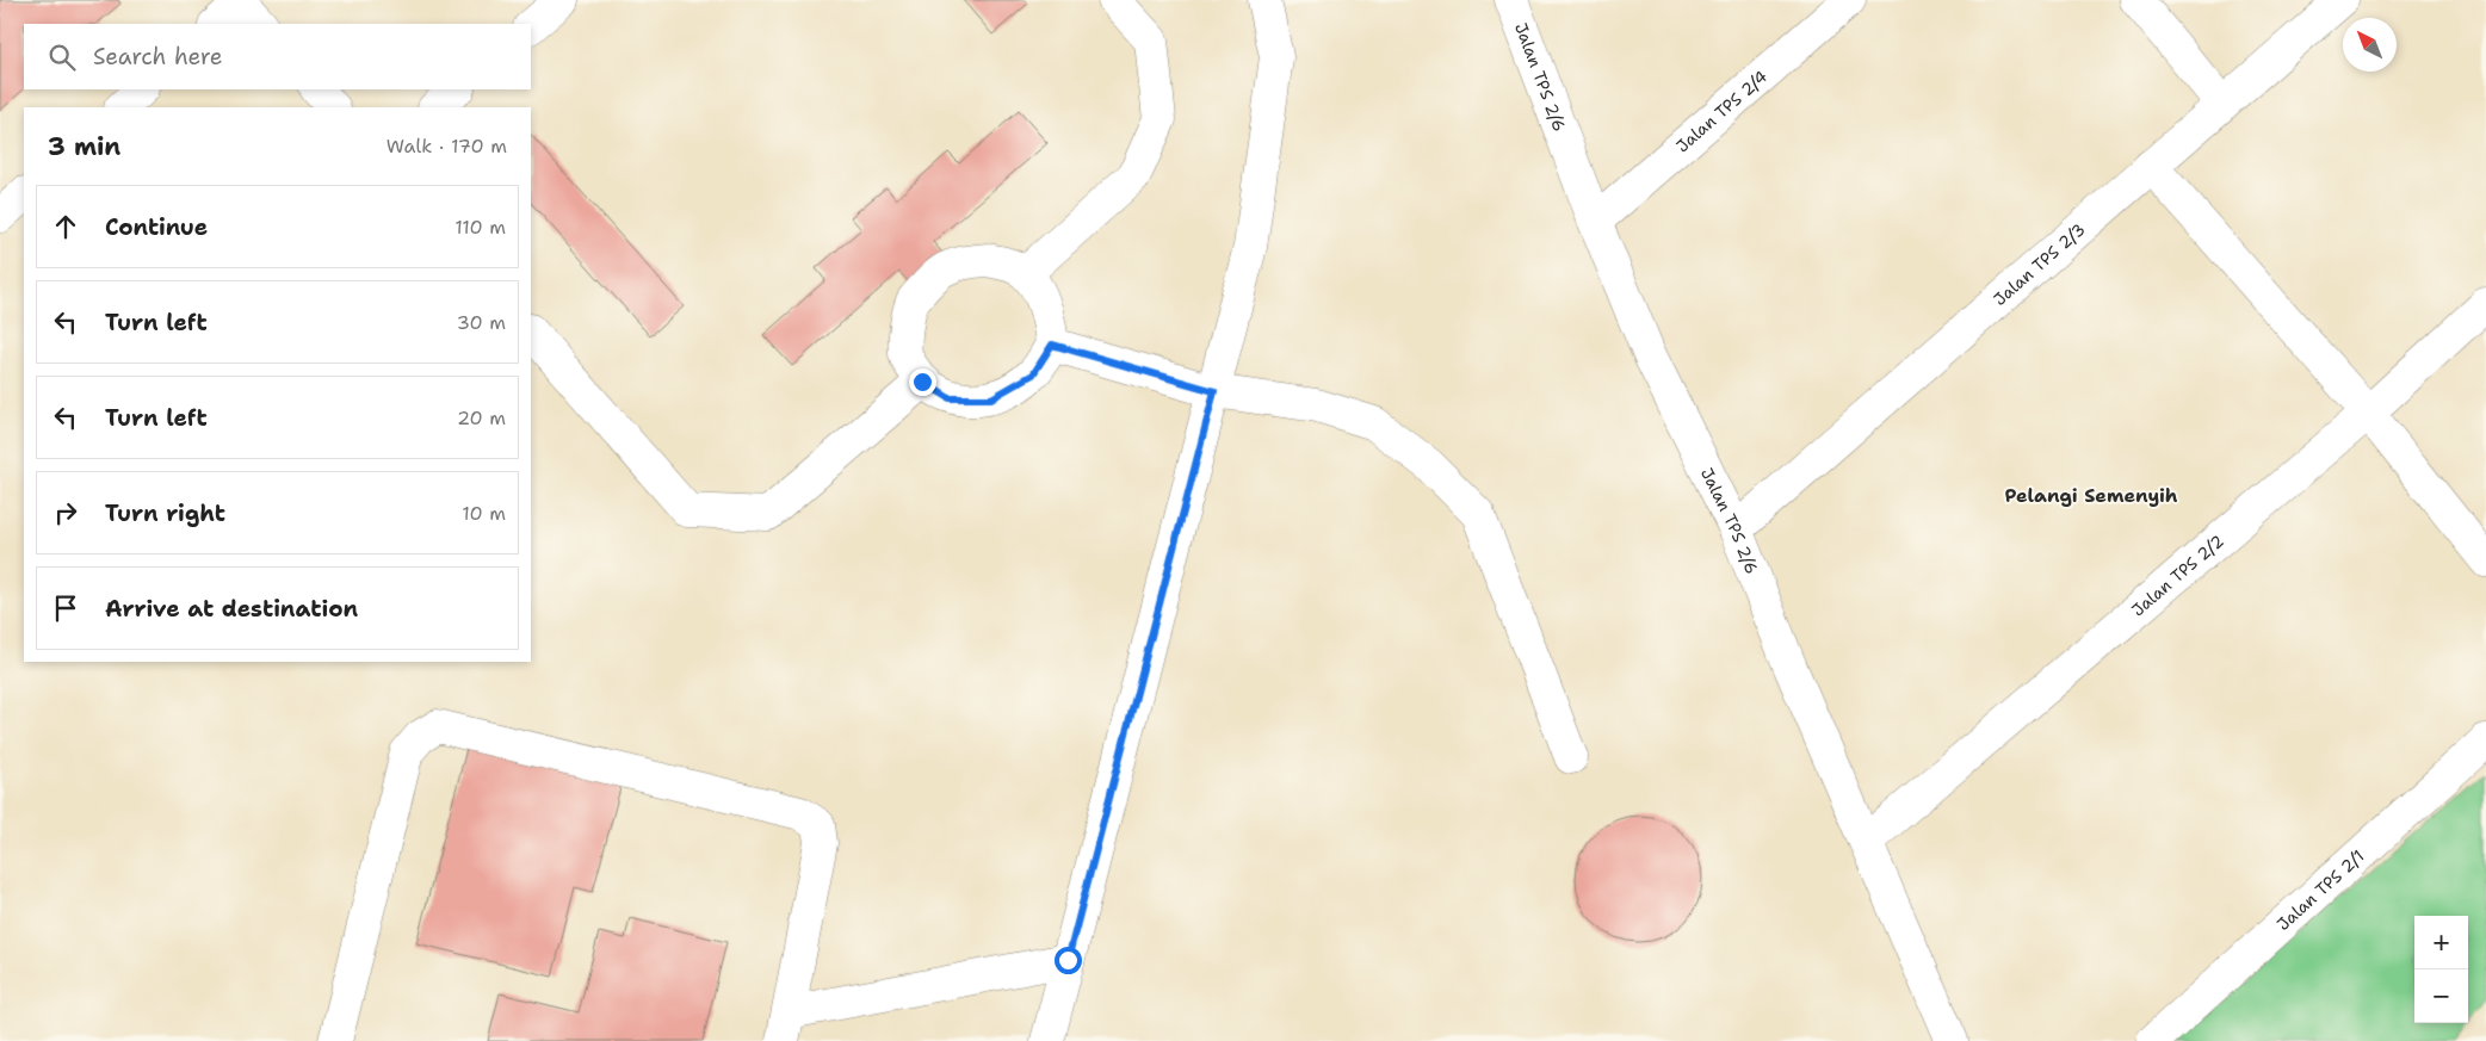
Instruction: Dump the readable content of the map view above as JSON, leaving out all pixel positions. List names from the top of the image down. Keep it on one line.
{"streets":{"street":["Jalan TPS 2/6","Jalan TPS 2/4","Jalan TPS 2/3","Jalan TPS 2/2","Jalan TPS 2/1"]},"crossings":[["Jalan TPS 2/6","Jalan TPS 2/4"],["Jalan TPS 2/6","Jalan TPS 2/3"],["Jalan TPS 2/6","Jalan TPS 2/2"]],"districts":["Pelangi Semenyih"],"north":"top left","page":{"search":"Search here","heading":["3 min","Walk · 170 m"],"list":[["Continue","110 m"],["Turn left","30 m"],["Turn left","20 m"],["Turn right","10 m"],"Arrive at destination"],"map_buttons":["+","−"]}}
